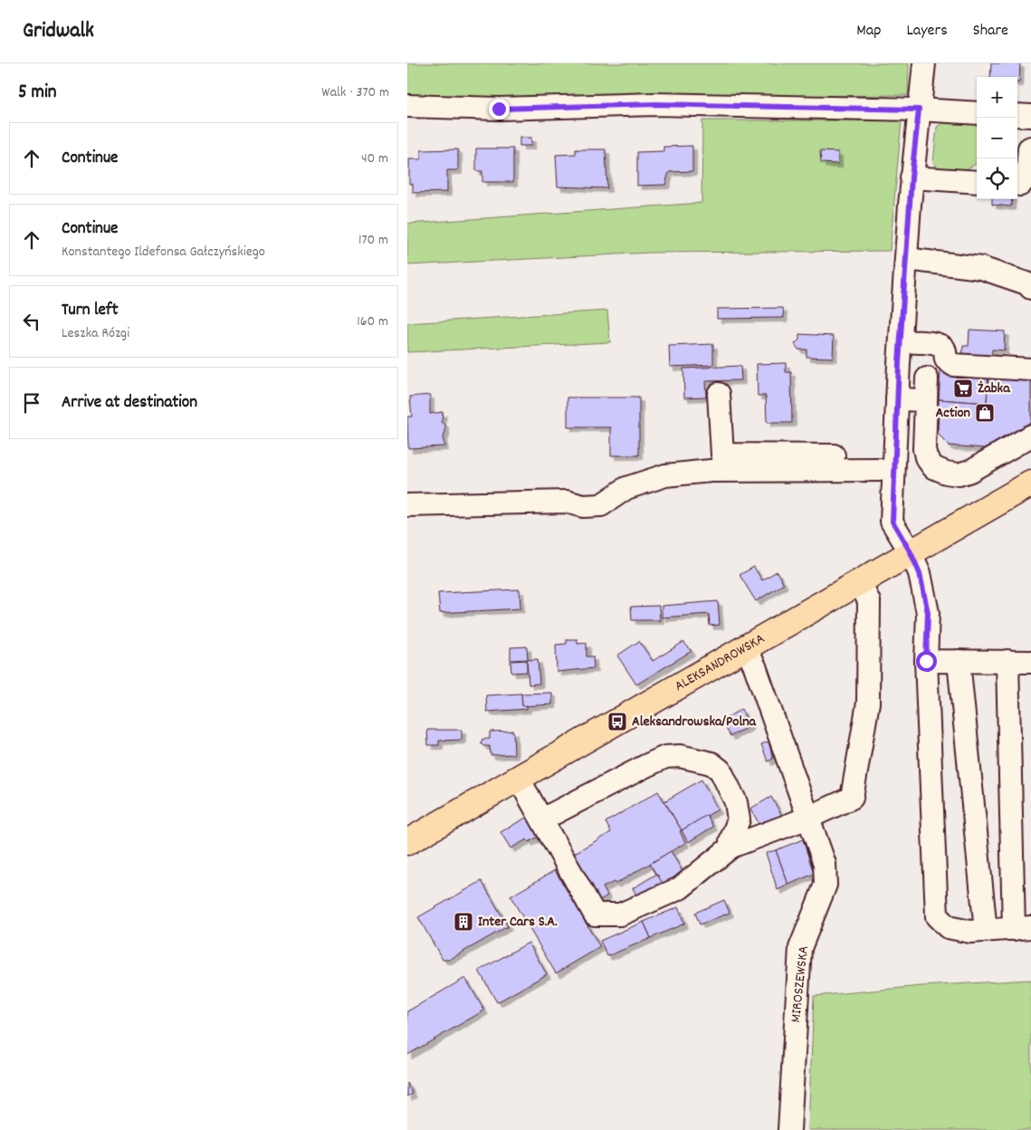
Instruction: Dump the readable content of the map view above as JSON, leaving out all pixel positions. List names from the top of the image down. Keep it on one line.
{"streets":{"main road":["ALEKSANDROWSKA"],"street":["MIROSZEWSKA"]},"crossings":[["ALEKSANDROWSKA","MIROSZEWSKA"]],"places":{"supermarket":["Żabka"],"shop":["Action"],"bus stop":["Aleksandrowska/Polna"],"building":["Inter Cars S.A."]},"page":{"header":"Gridwalk","nav":["Map","Layers","Share"],"heading":["5 min","Walk · 370 m"],"map_buttons":["+","−"],"list":[["Continue","40 m"],["Continue","Konstantego Ildefonsa Gałczyńskiego","170 m"],["Turn left","Leszka Rózgi","160 m"],"Arrive at destination"]}}
